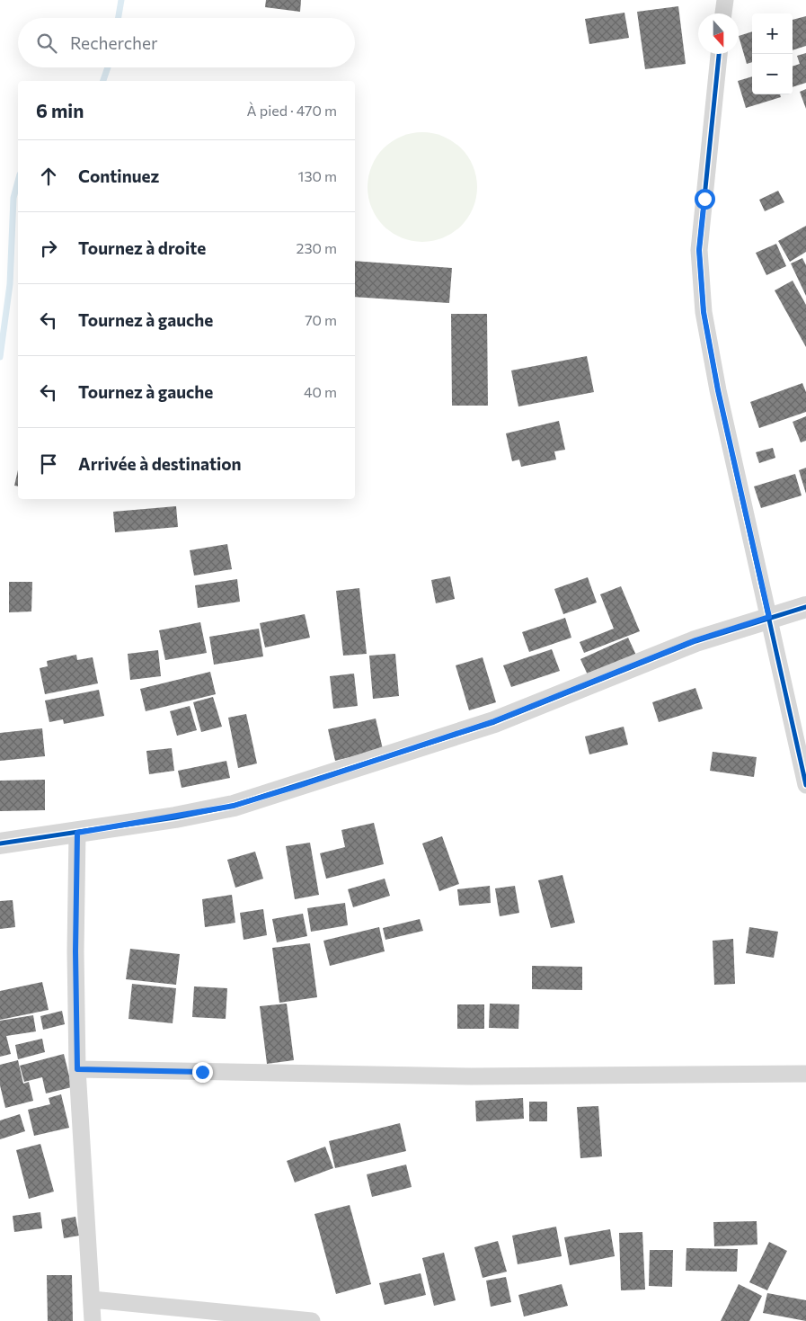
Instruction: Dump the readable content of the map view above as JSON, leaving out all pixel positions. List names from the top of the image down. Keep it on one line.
{"north":"bottom","page":{"map_buttons":["+","−"],"search":"Rechercher","heading":["6 min","À pied · 470 m"],"list":[["Continuez","130 m"],["Tournez à droite","230 m"],["Tournez à gauche","70 m"],["Tournez à gauche","40 m"],"Arrivée à destination"]}}
